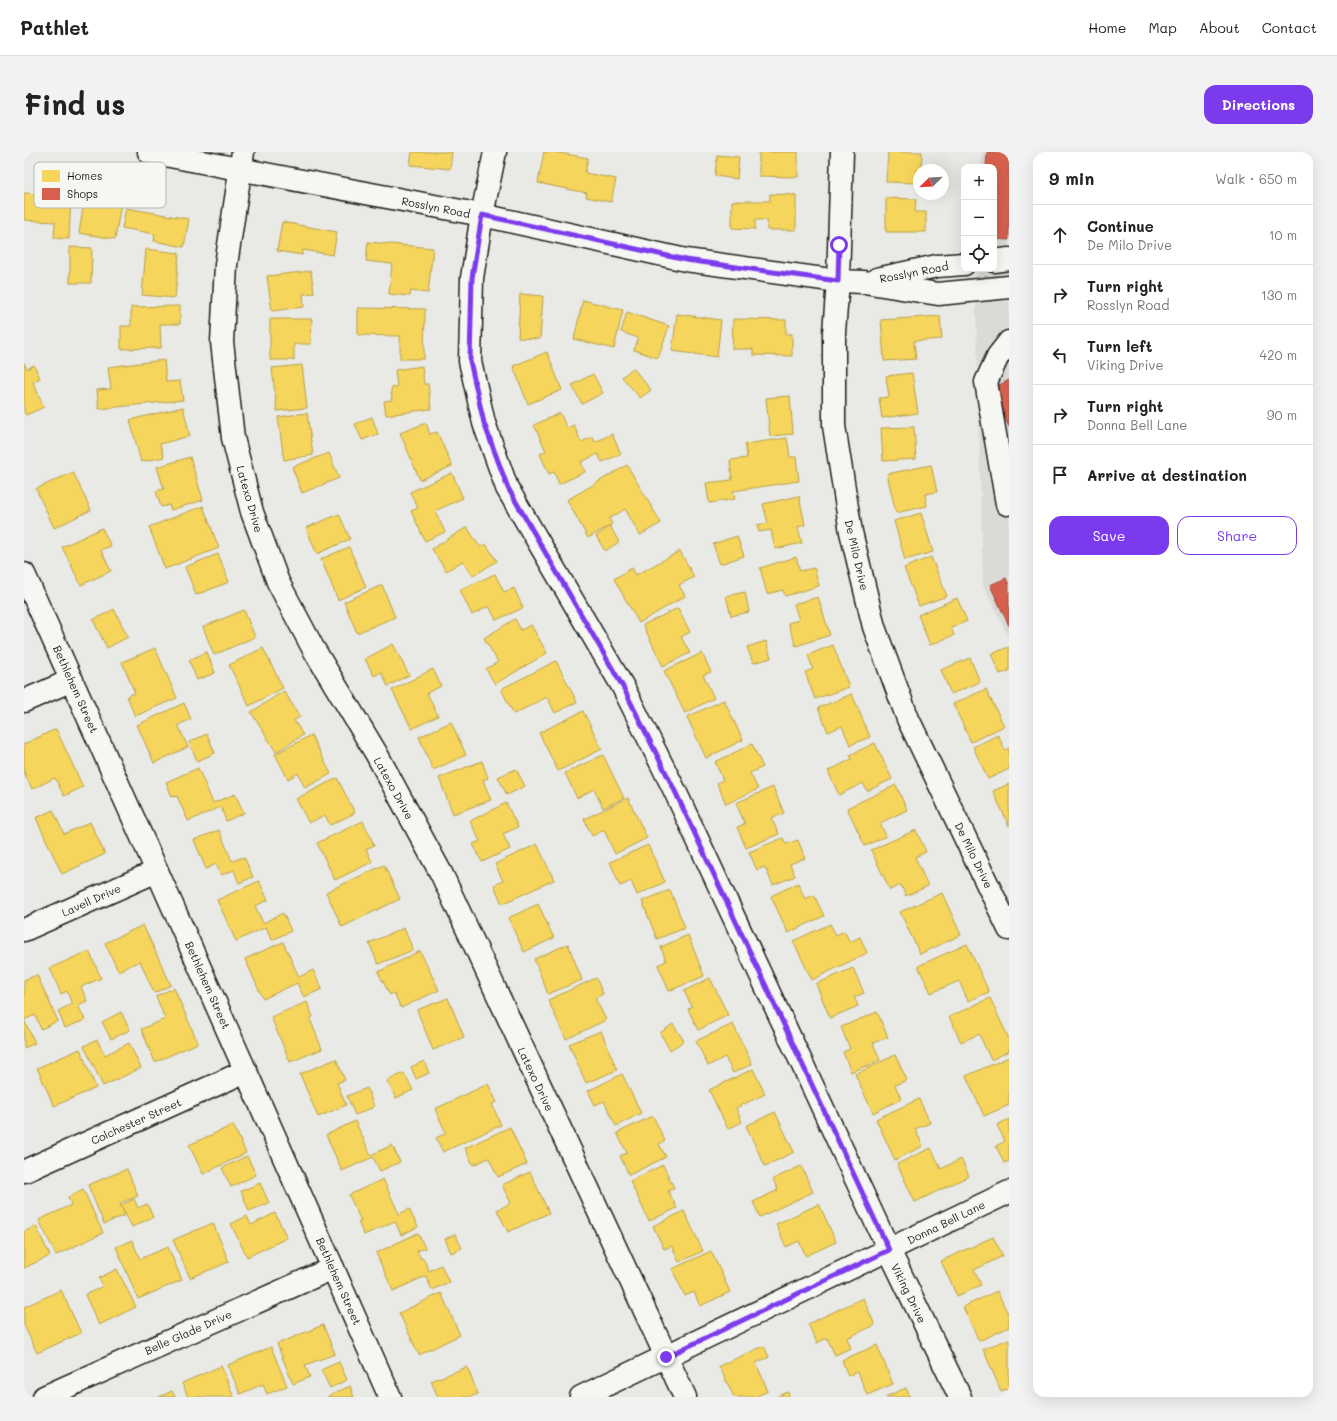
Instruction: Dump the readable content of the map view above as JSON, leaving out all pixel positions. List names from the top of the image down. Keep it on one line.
{"streets":{"street":["Rosslyn Road","Latexo Drive","De Milo Drive","Bethlehem Street","Lavell Drive","Colchester Street","Donna Bell Lane","Viking Drive","Belle Glade Drive"]},"crossings":[["Rosslyn Road","Latexo Drive"],["Rosslyn Road","De Milo Drive"],["Rosslyn Road","Viking Drive"],["Latexo Drive","Donna Bell Lane"],["Bethlehem Street","Lavell Drive"],["Bethlehem Street","Colchester Street"],["Bethlehem Street","Belle Glade Drive"],["Donna Bell Lane","Viking Drive"]],"legend":["Homes","Shops"],"north":"bottom left","page":{"header":"Pathlet","nav":["Home","Map","About","Contact"],"buttons":["Directions",["Save","Share"]],"title":"Find us","heading":["9 min","Walk · 650 m"],"map_buttons":["+","−"],"list":[["Continue","De Milo Drive","10 m"],["Turn right","Rosslyn Road","130 m"],["Turn left","Viking Drive","420 m"],["Turn right","Donna Bell Lane","90 m"],"Arrive at destination"]}}
